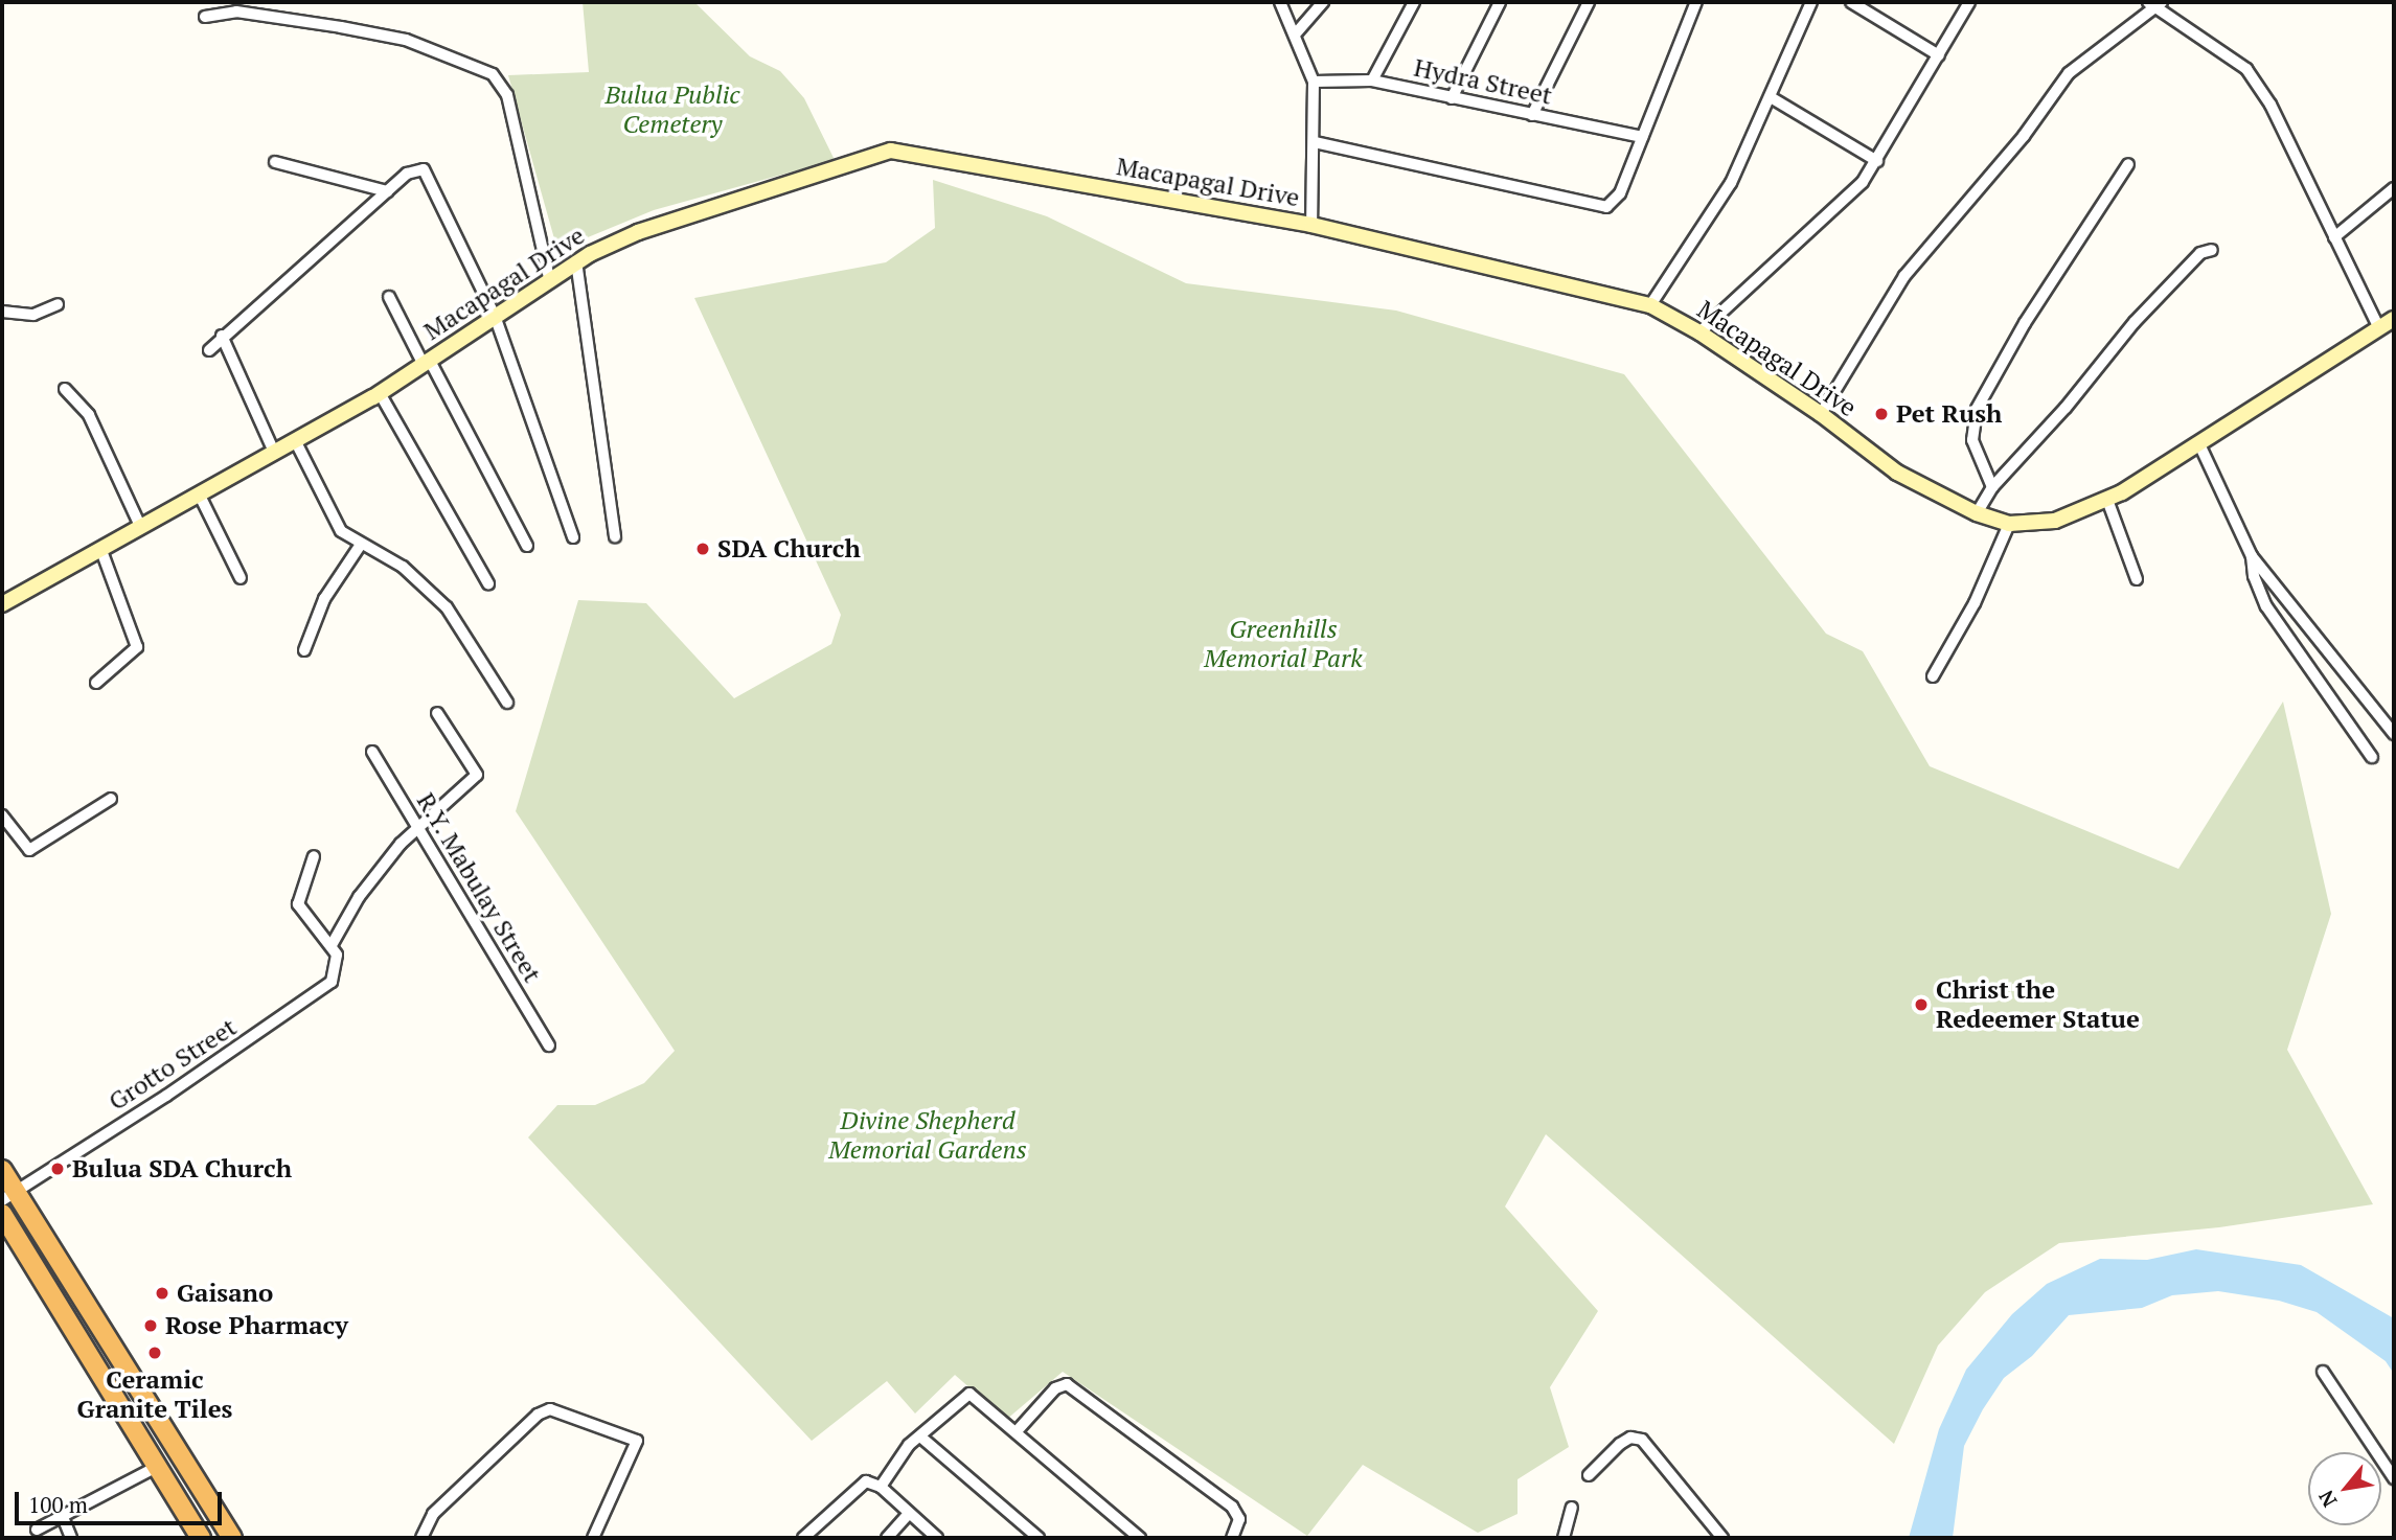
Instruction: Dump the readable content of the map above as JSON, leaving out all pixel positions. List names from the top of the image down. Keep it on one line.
{"streets":{"main road":["Macapagal Drive"],"street":["Hydra Street","R.Y. Mabulay Street","Grotto Street"]},"parks":["Bulua Public Cemetery","Greenhills Memorial Park","Divine Shepherd Memorial Gardens"],"places":["Pet Rush","SDA Church","Christ the Redeemer Statue","Bulua SDA Church","Gaisano","Rose Pharmacy","Ceramic Granite Tiles"],"scale_bar":"100 m","north":"bottom left"}
